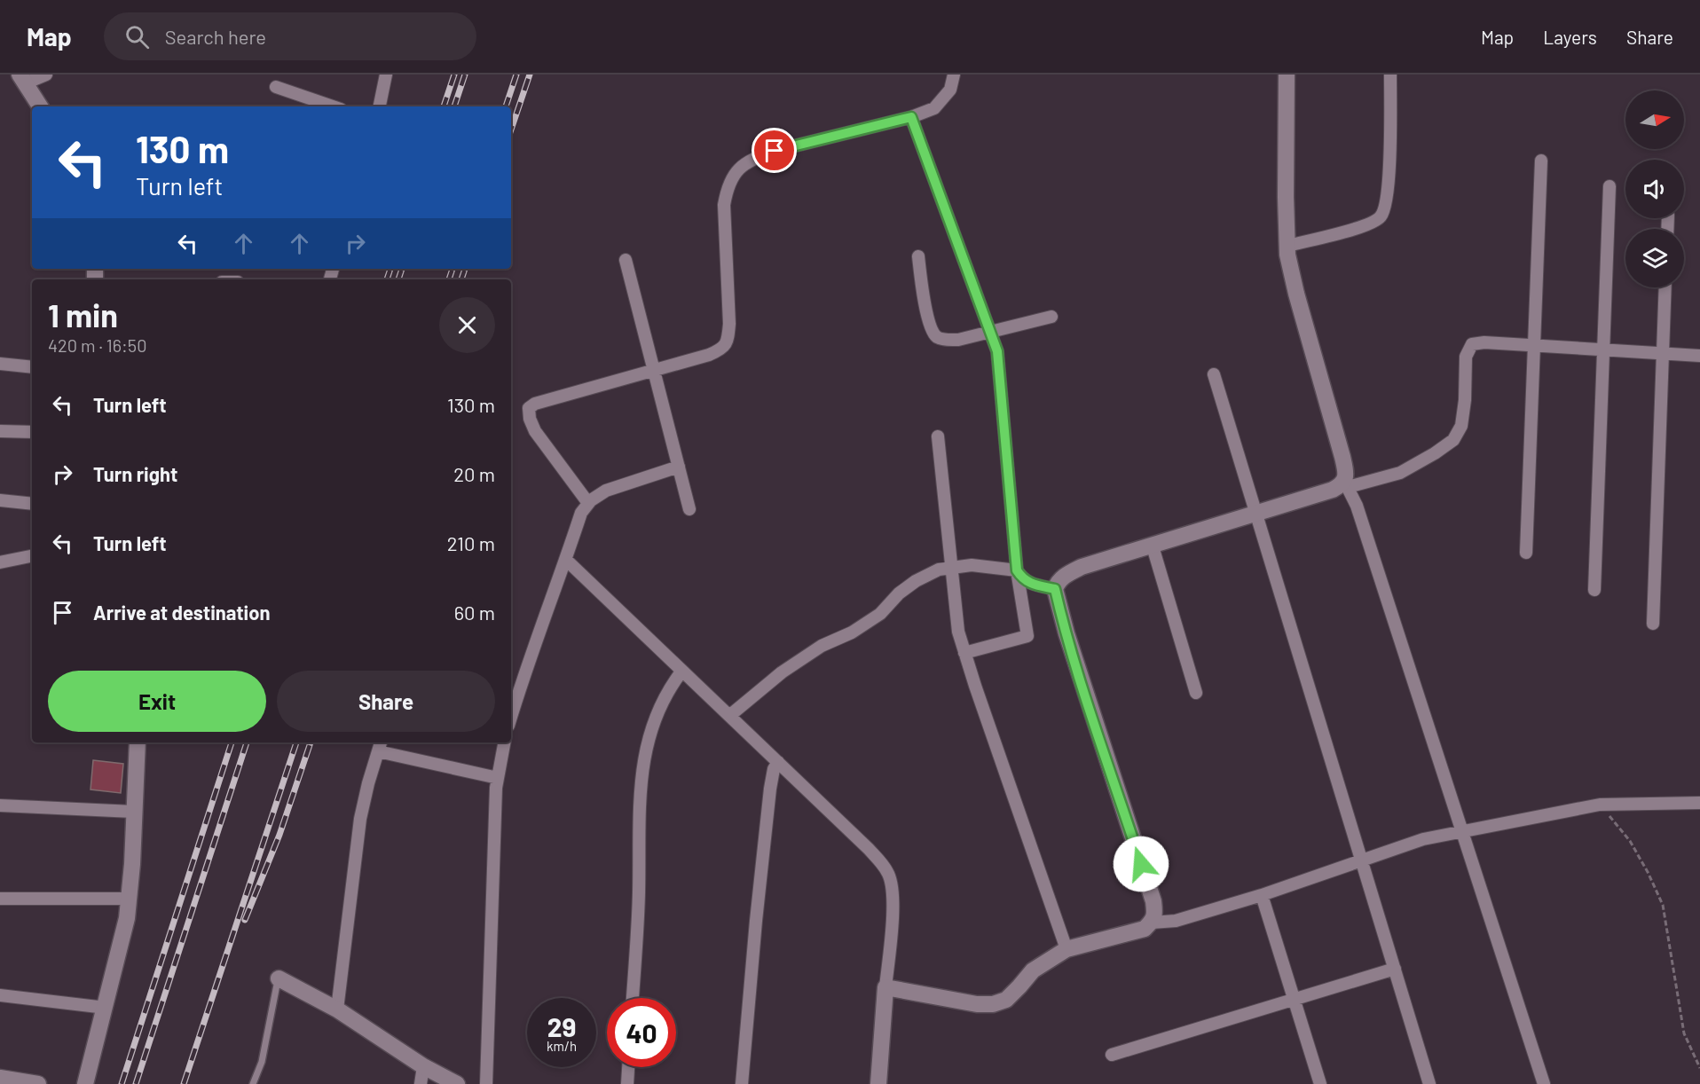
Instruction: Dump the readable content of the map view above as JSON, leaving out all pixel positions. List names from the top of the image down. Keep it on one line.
{"north":"right","page":{"header":"Map","search":"Search here","nav":["Map","Layers","Share"],"turn":["130 m","Turn left"],"heading":["1 min","420 m · 16:50"],"list":[{"name":"Turn left","value":"130 m"},{"name":"Turn right","value":"20 m"},{"name":"Turn left","value":"210 m"},{"name":"Arrive at destination","value":"60 m"}],"buttons":["Exit","Share"],"speed":"29 km/h","limit":"40"}}
